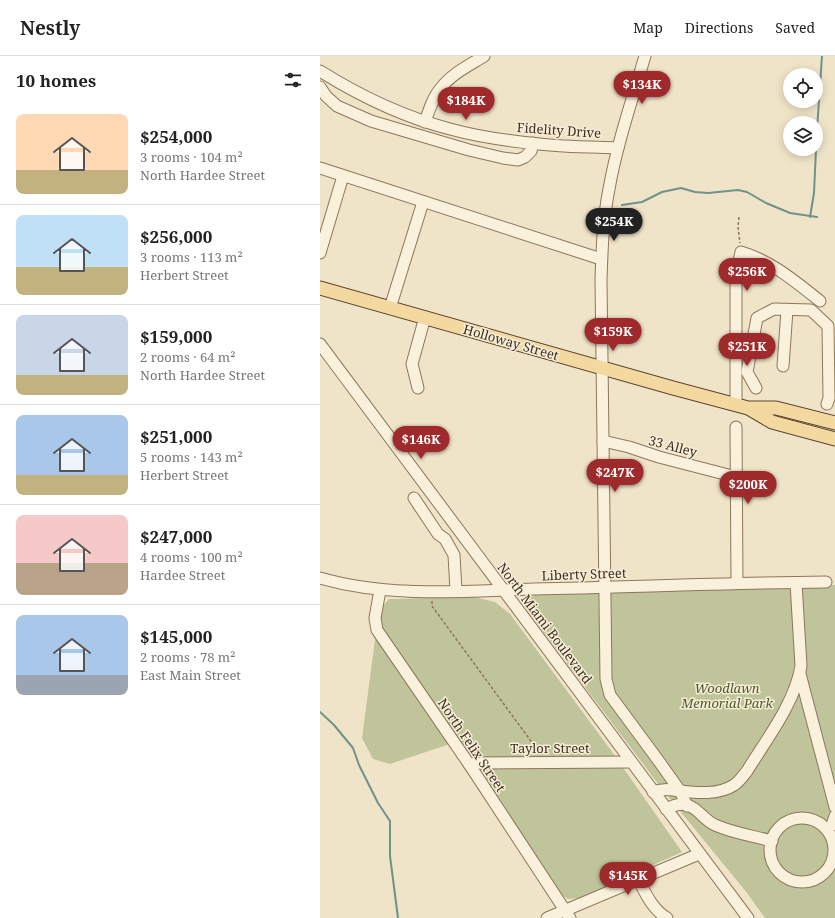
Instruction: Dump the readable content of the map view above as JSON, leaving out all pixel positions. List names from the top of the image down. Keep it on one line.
{"streets":{"main road":["Holloway Street"],"street":["Fidelity Drive","33 Alley","Liberty Street","North Miami Boulevard","North Felix Street","Taylor Street"]},"crossings":[["Liberty Street","North Miami Boulevard"],["Liberty Street","North Felix Street"],["North Miami Boulevard","Taylor Street"],["North Felix Street","Taylor Street"]],"parks":["Woodlawn Memorial Park"],"page":{"header":"Nestly","nav":["Map","Directions","Saved"],"heading":"10 homes","price":["$134K","$184K","$254K","$256K","$159K","$251K","$146K","$247K","$200K","$145K"],"list":[{"name":"$254,000","note":"3 rooms · 104 m² · North Hardee Street"},{"name":"$256,000","note":"3 rooms · 113 m² · Herbert Street"},{"name":"$159,000","note":"2 rooms · 64 m² · North Hardee Street"},{"name":"$251,000","note":"5 rooms · 143 m² · Herbert Street"},{"name":"$247,000","note":"4 rooms · 100 m² · Hardee Street"},{"name":"$145,000","note":"2 rooms · 78 m² · East Main Street"}]}}
